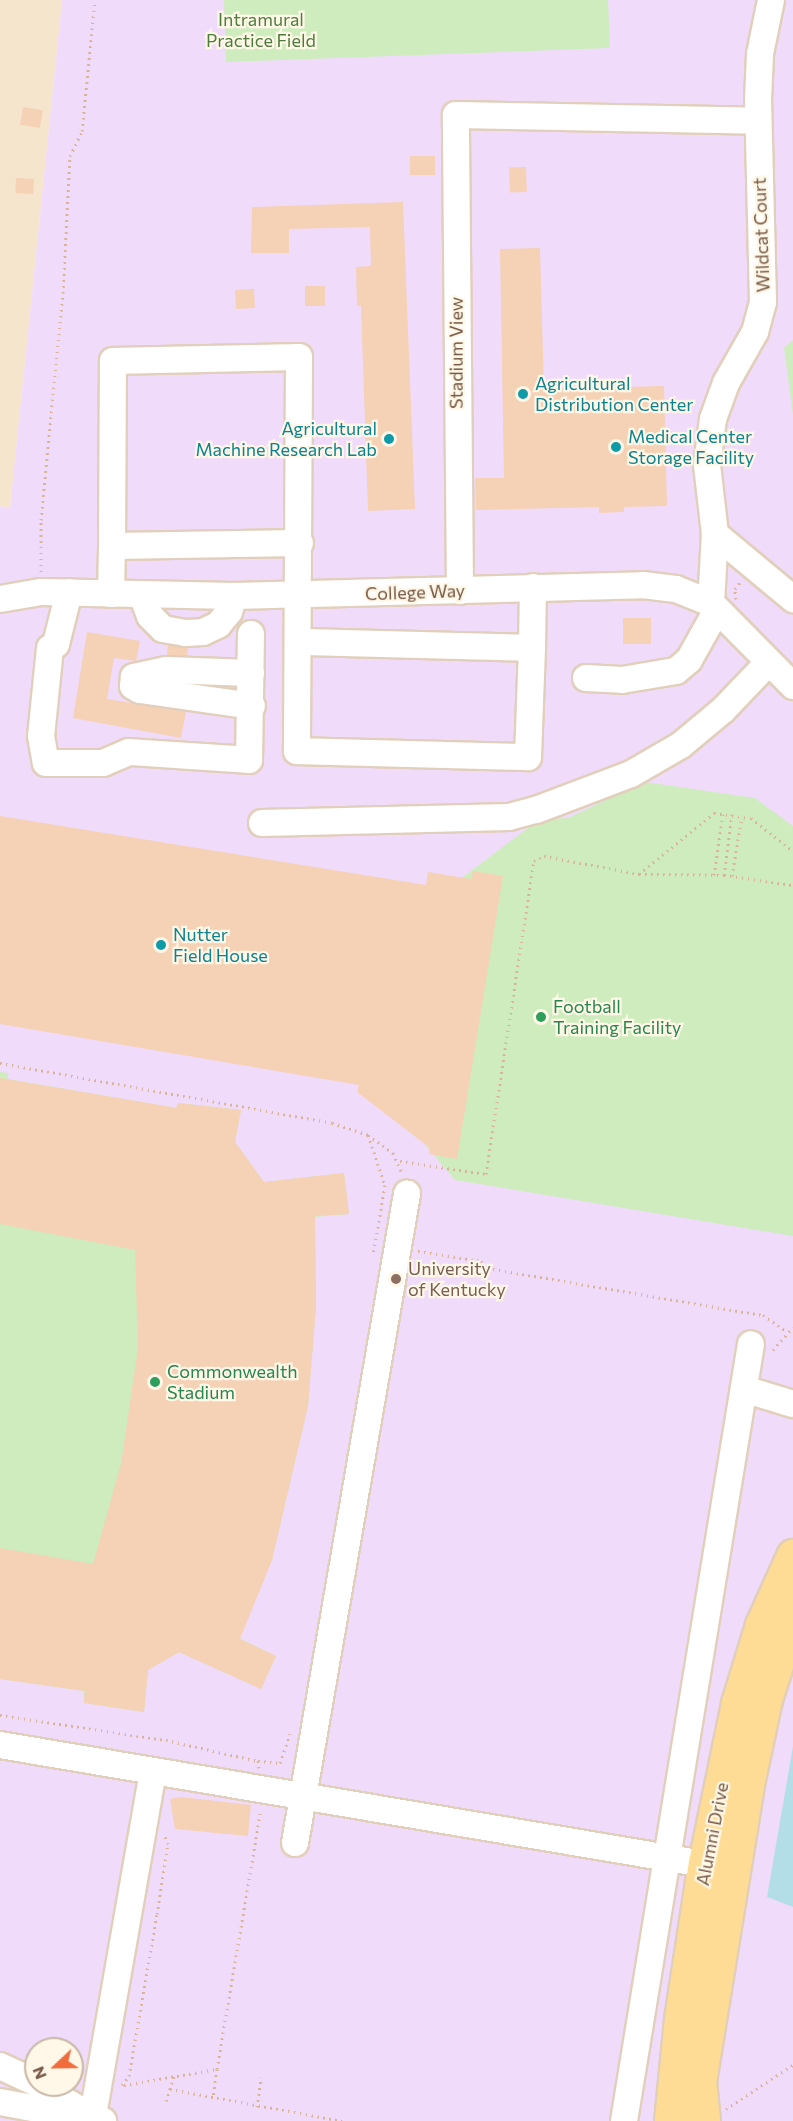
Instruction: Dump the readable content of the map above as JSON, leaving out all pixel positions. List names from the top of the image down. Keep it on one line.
{"streets":{"main road":["Alumni Drive"],"street":["Wildcat Court","Stadium View","College Way"]},"crossings":[["Wildcat Court","Stadium View"],["Wildcat Court","College Way"],["Stadium View","College Way"]],"parks":["Intramural Practice Field"],"places":["Agricultural Distribution Center","Agricultural Machine Research Lab","Medical Center Storage Facility","Nutter Field House","Football Training Facility","University of Kentucky","Commonwealth Stadium"],"north":"left"}
